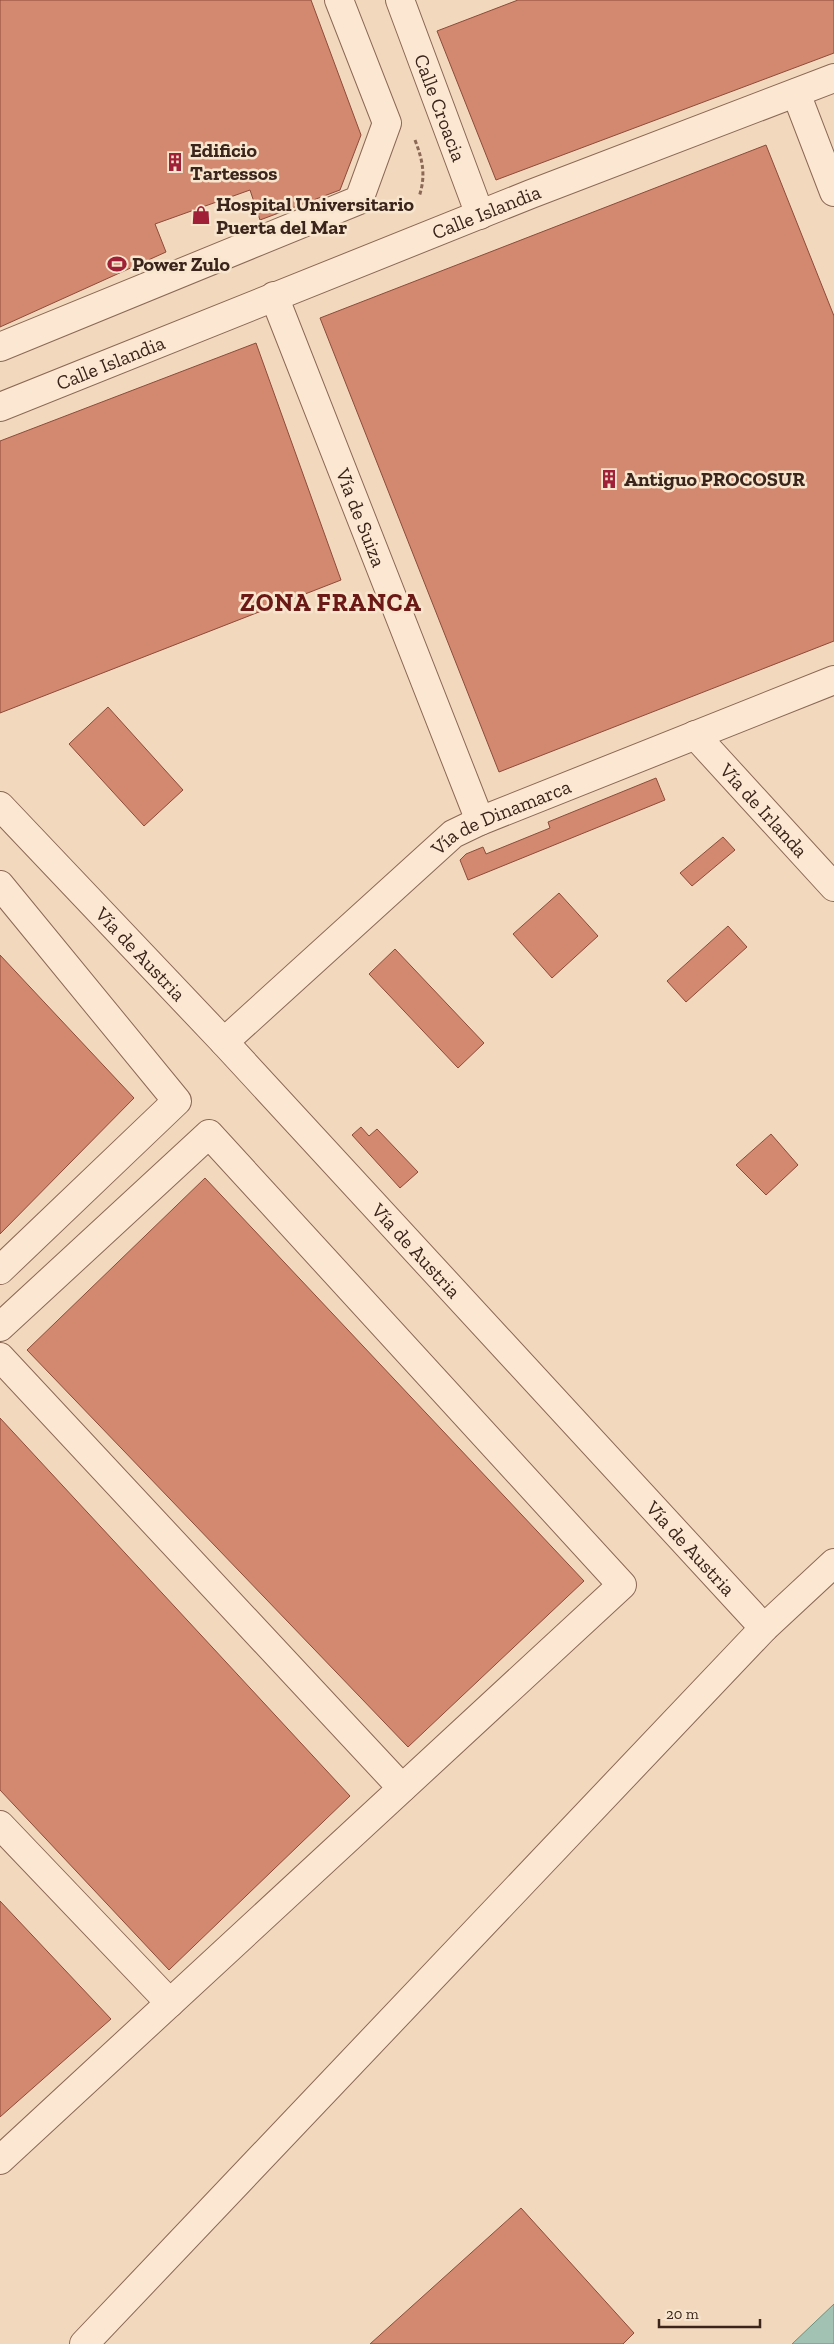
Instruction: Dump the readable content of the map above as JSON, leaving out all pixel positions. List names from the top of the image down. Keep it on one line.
{"streets":{"street":["Calle Croacia","Calle Islandia","Vía de Suiza","Vía de Irlanda","Vía de Dinamarca","Vía de Austria"]},"crossings":[["Calle Croacia","Calle Islandia"],["Calle Islandia","Vía de Suiza"],["Vía de Suiza","Vía de Dinamarca"],["Vía de Irlanda","Vía de Dinamarca"],["Vía de Dinamarca","Vía de Austria"]],"districts":["ZONA FRANCA"],"places":{"building":["Edificio Tartessos","Antiguo PROCOSUR"],"shop":["Hospital Universitario Puerta del Mar"],"sports":["Power Zulo"]},"scale_bar":"20 m"}
